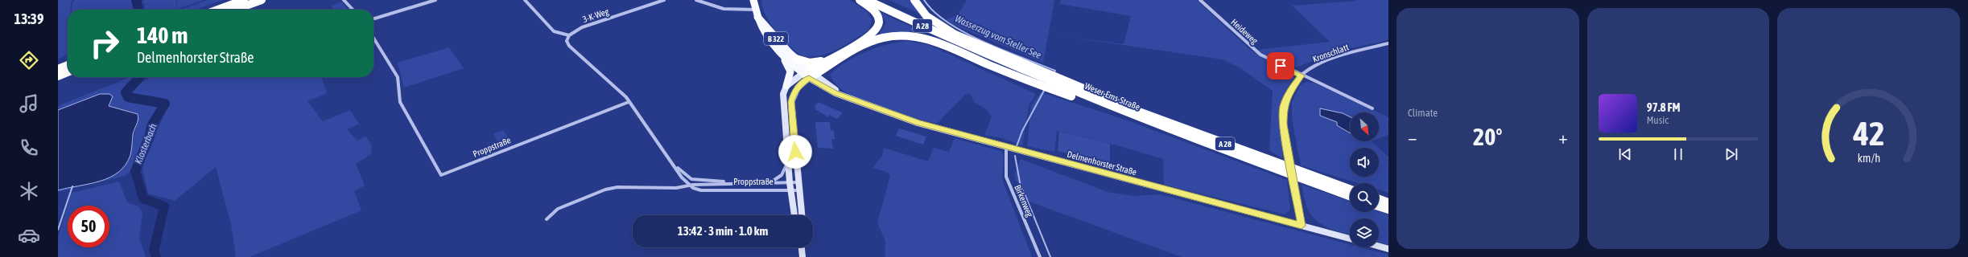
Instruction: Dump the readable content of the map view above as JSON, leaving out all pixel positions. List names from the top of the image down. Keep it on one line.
{"streets":{"highway":["A 28","Weser-Ems-Straße"],"main road":["B 322","Delmenhorster Straße"],"street":["3-K-Weg","Heideweg","Kronschlatt","Proppstraße","Birkenweg"]},"crossings":[["Heideweg","Kronschlatt"],["B 322","Delmenhorster Straße"],["Kronschlatt","Delmenhorster Straße"],["Delmenhorster Straße","Birkenweg"]],"water":["Wasserzug vom Steller See","Klosterbach"],"north":"bottom right","page":{"tabs":"13:39","tile":"Climate","turn":["140 m","Delmenhorster Straße"],"song":["97.8 FM","Music"],"heat":["−","20°","+"],"limit":"50","trip":"13:42 · 3 min · 1.0 km","gauge":["42","km/h"]}}
